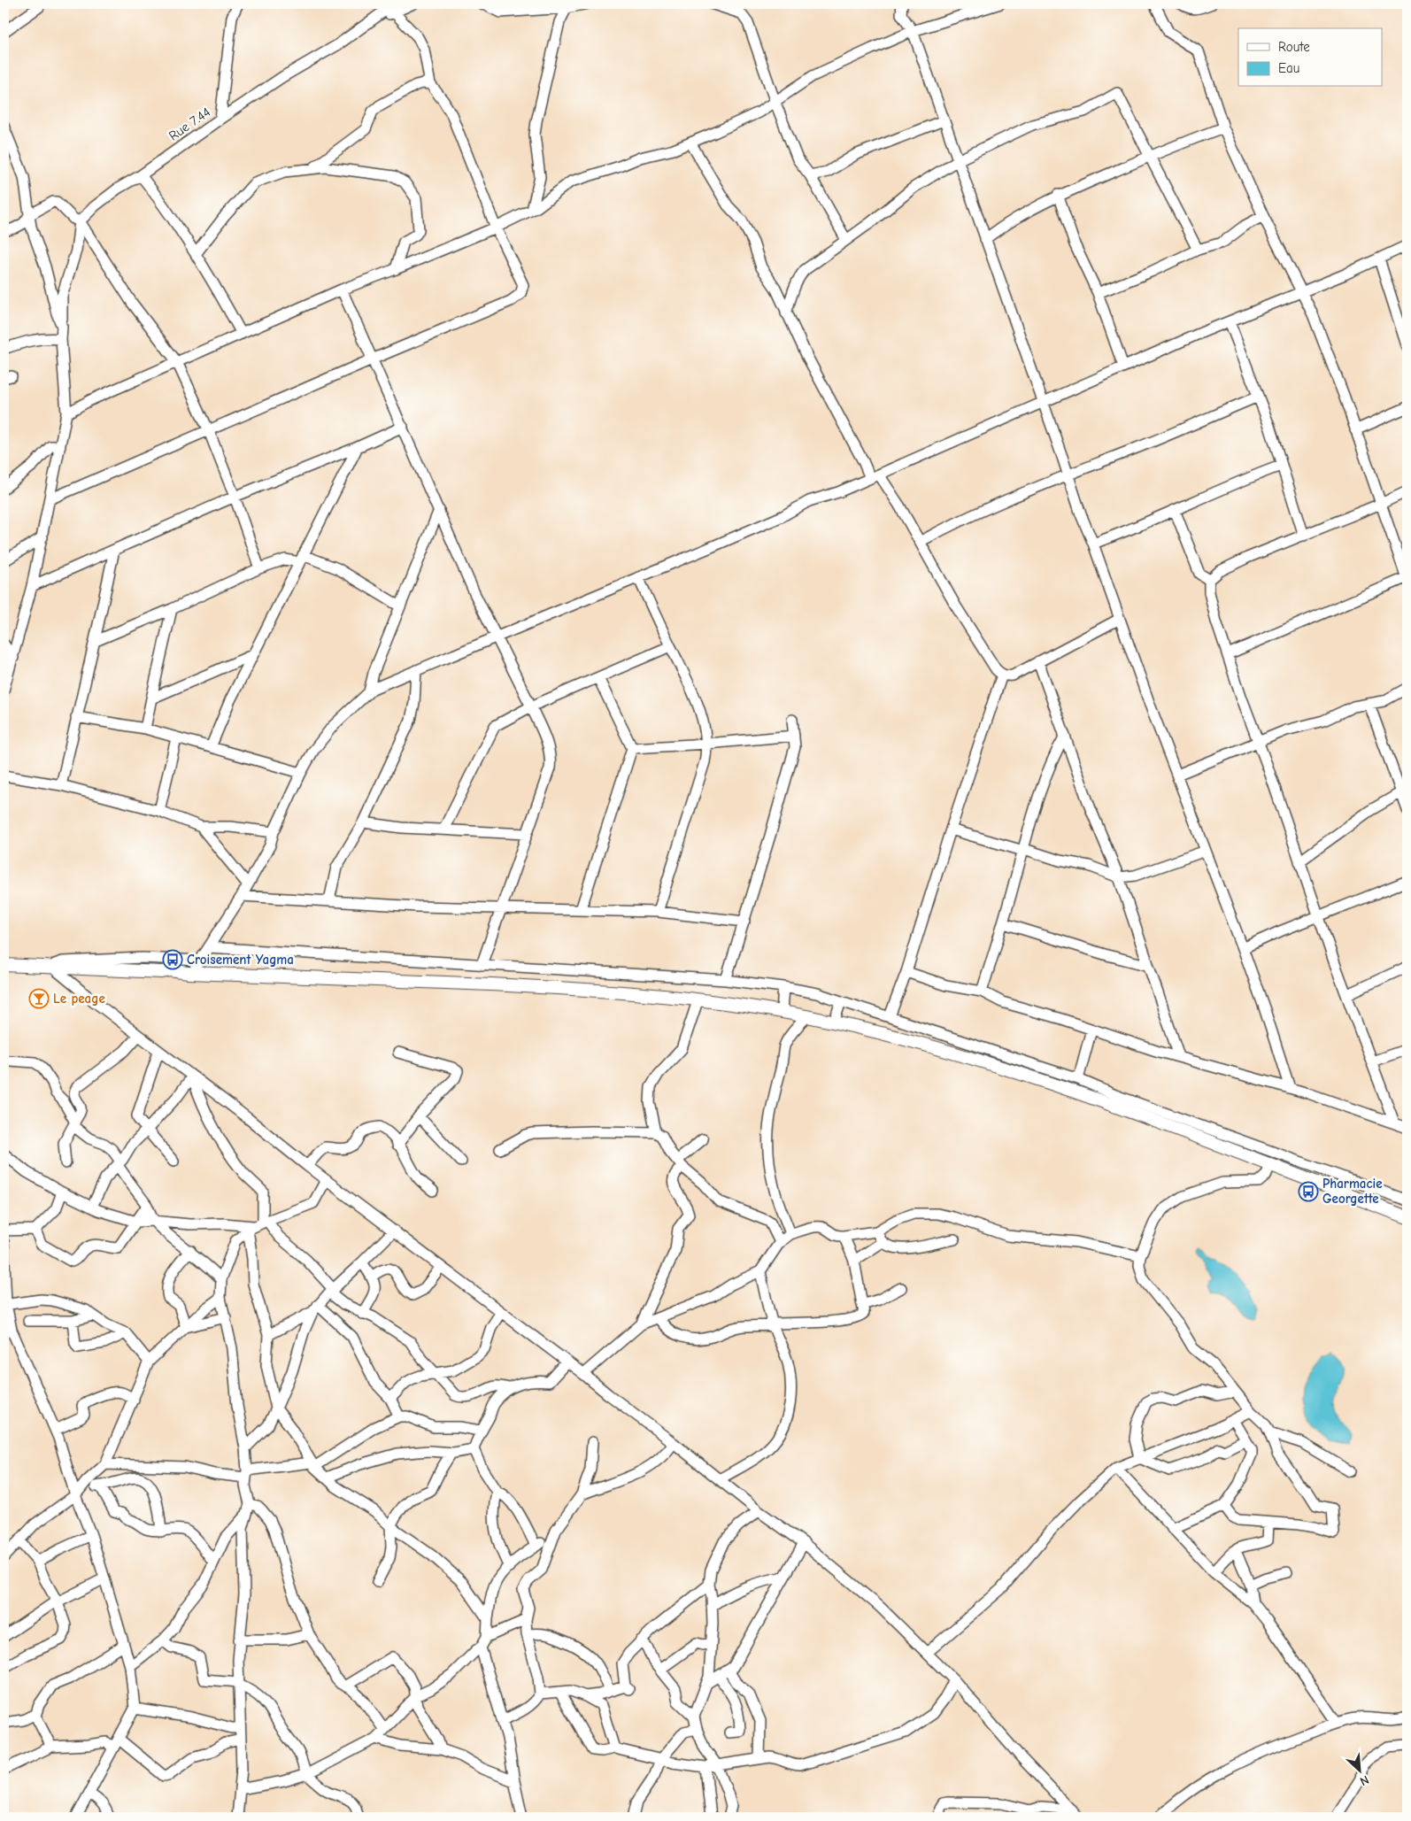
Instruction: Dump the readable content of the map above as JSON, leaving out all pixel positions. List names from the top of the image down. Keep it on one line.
{"streets":{"street":["Rue 7.44"]},"places":{"bus stop":["Croisement Yagma","Pharmacie Georgette"],"bar":["Le peage"]},"legend":["Route","Eau"],"north":"bottom right"}
